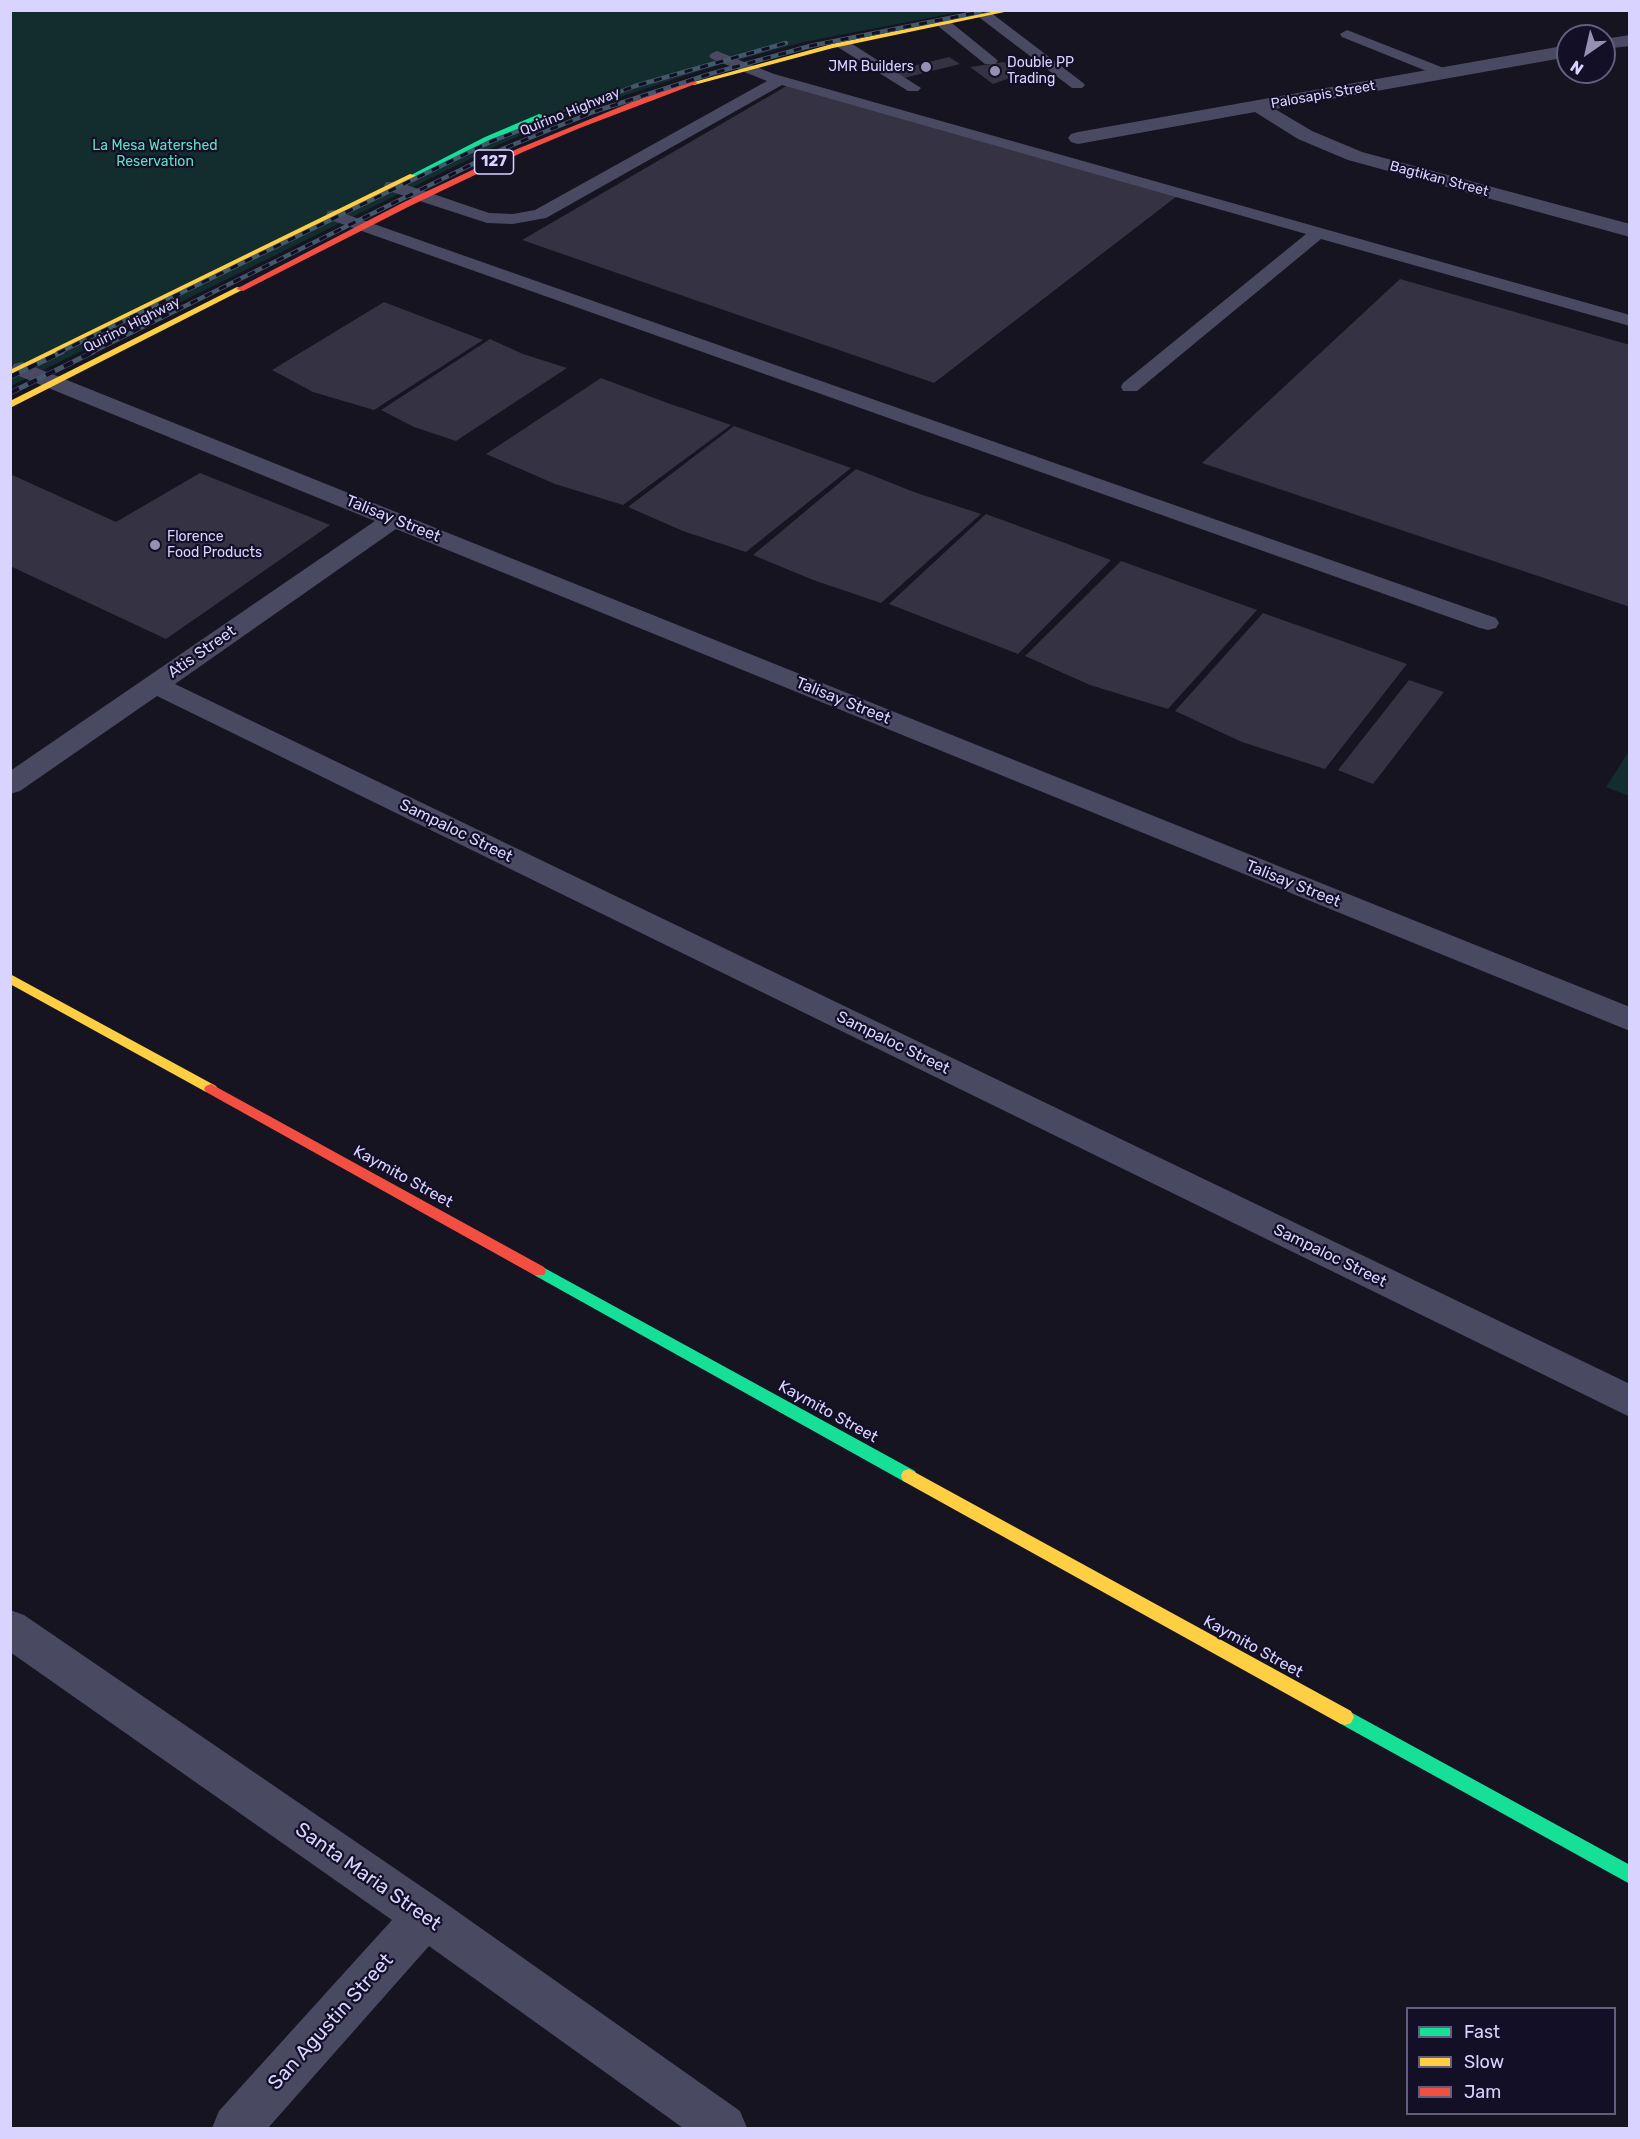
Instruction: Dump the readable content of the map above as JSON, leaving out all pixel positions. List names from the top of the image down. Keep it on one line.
{"streets":{"main road":["Quirino Highway","127","Kaymito Street"],"street":["Palosapis Street","Bagtikan Street","Talisay Street","Atis Street","Sampaloc Street","Santa Maria Street","San Agustin Street"]},"crossings":[["Palosapis Street","Bagtikan Street"],["Quirino Highway","Talisay Street"],["Talisay Street","Atis Street"],["Atis Street","Sampaloc Street"],["Santa Maria Street","San Agustin Street"]],"parks":["La Mesa Watershed Reservation"],"places":["JMR Builders","Double PP Trading","Florence Food Products"],"legend":["Fast","Slow","Jam"],"north":"bottom left"}
